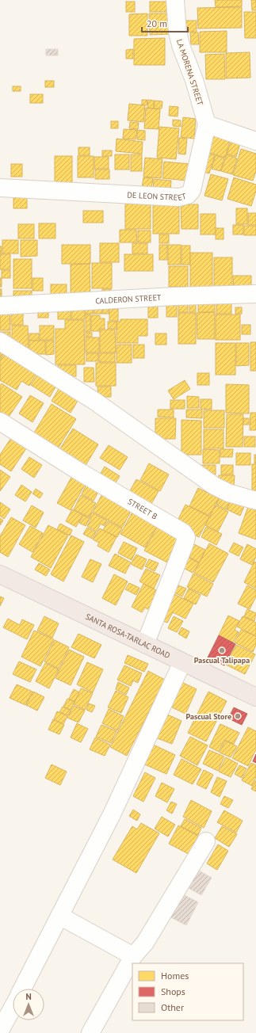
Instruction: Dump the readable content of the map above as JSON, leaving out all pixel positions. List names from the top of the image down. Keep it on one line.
{"streets":{"highway":["SANTA ROSA-TARLAC ROAD"],"street":["LA MORENA STREET","DE LEON STREET","CALDERON STREET","STREET B"]},"crossings":[["LA MORENA STREET","DE LEON STREET"],["STREET B","SANTA ROSA-TARLAC ROAD"]],"places":["Pascual Talipapa","Pascual Store"],"legend":["Homes","Shops","Other"],"scale_bar":"20 m","north":"top"}
